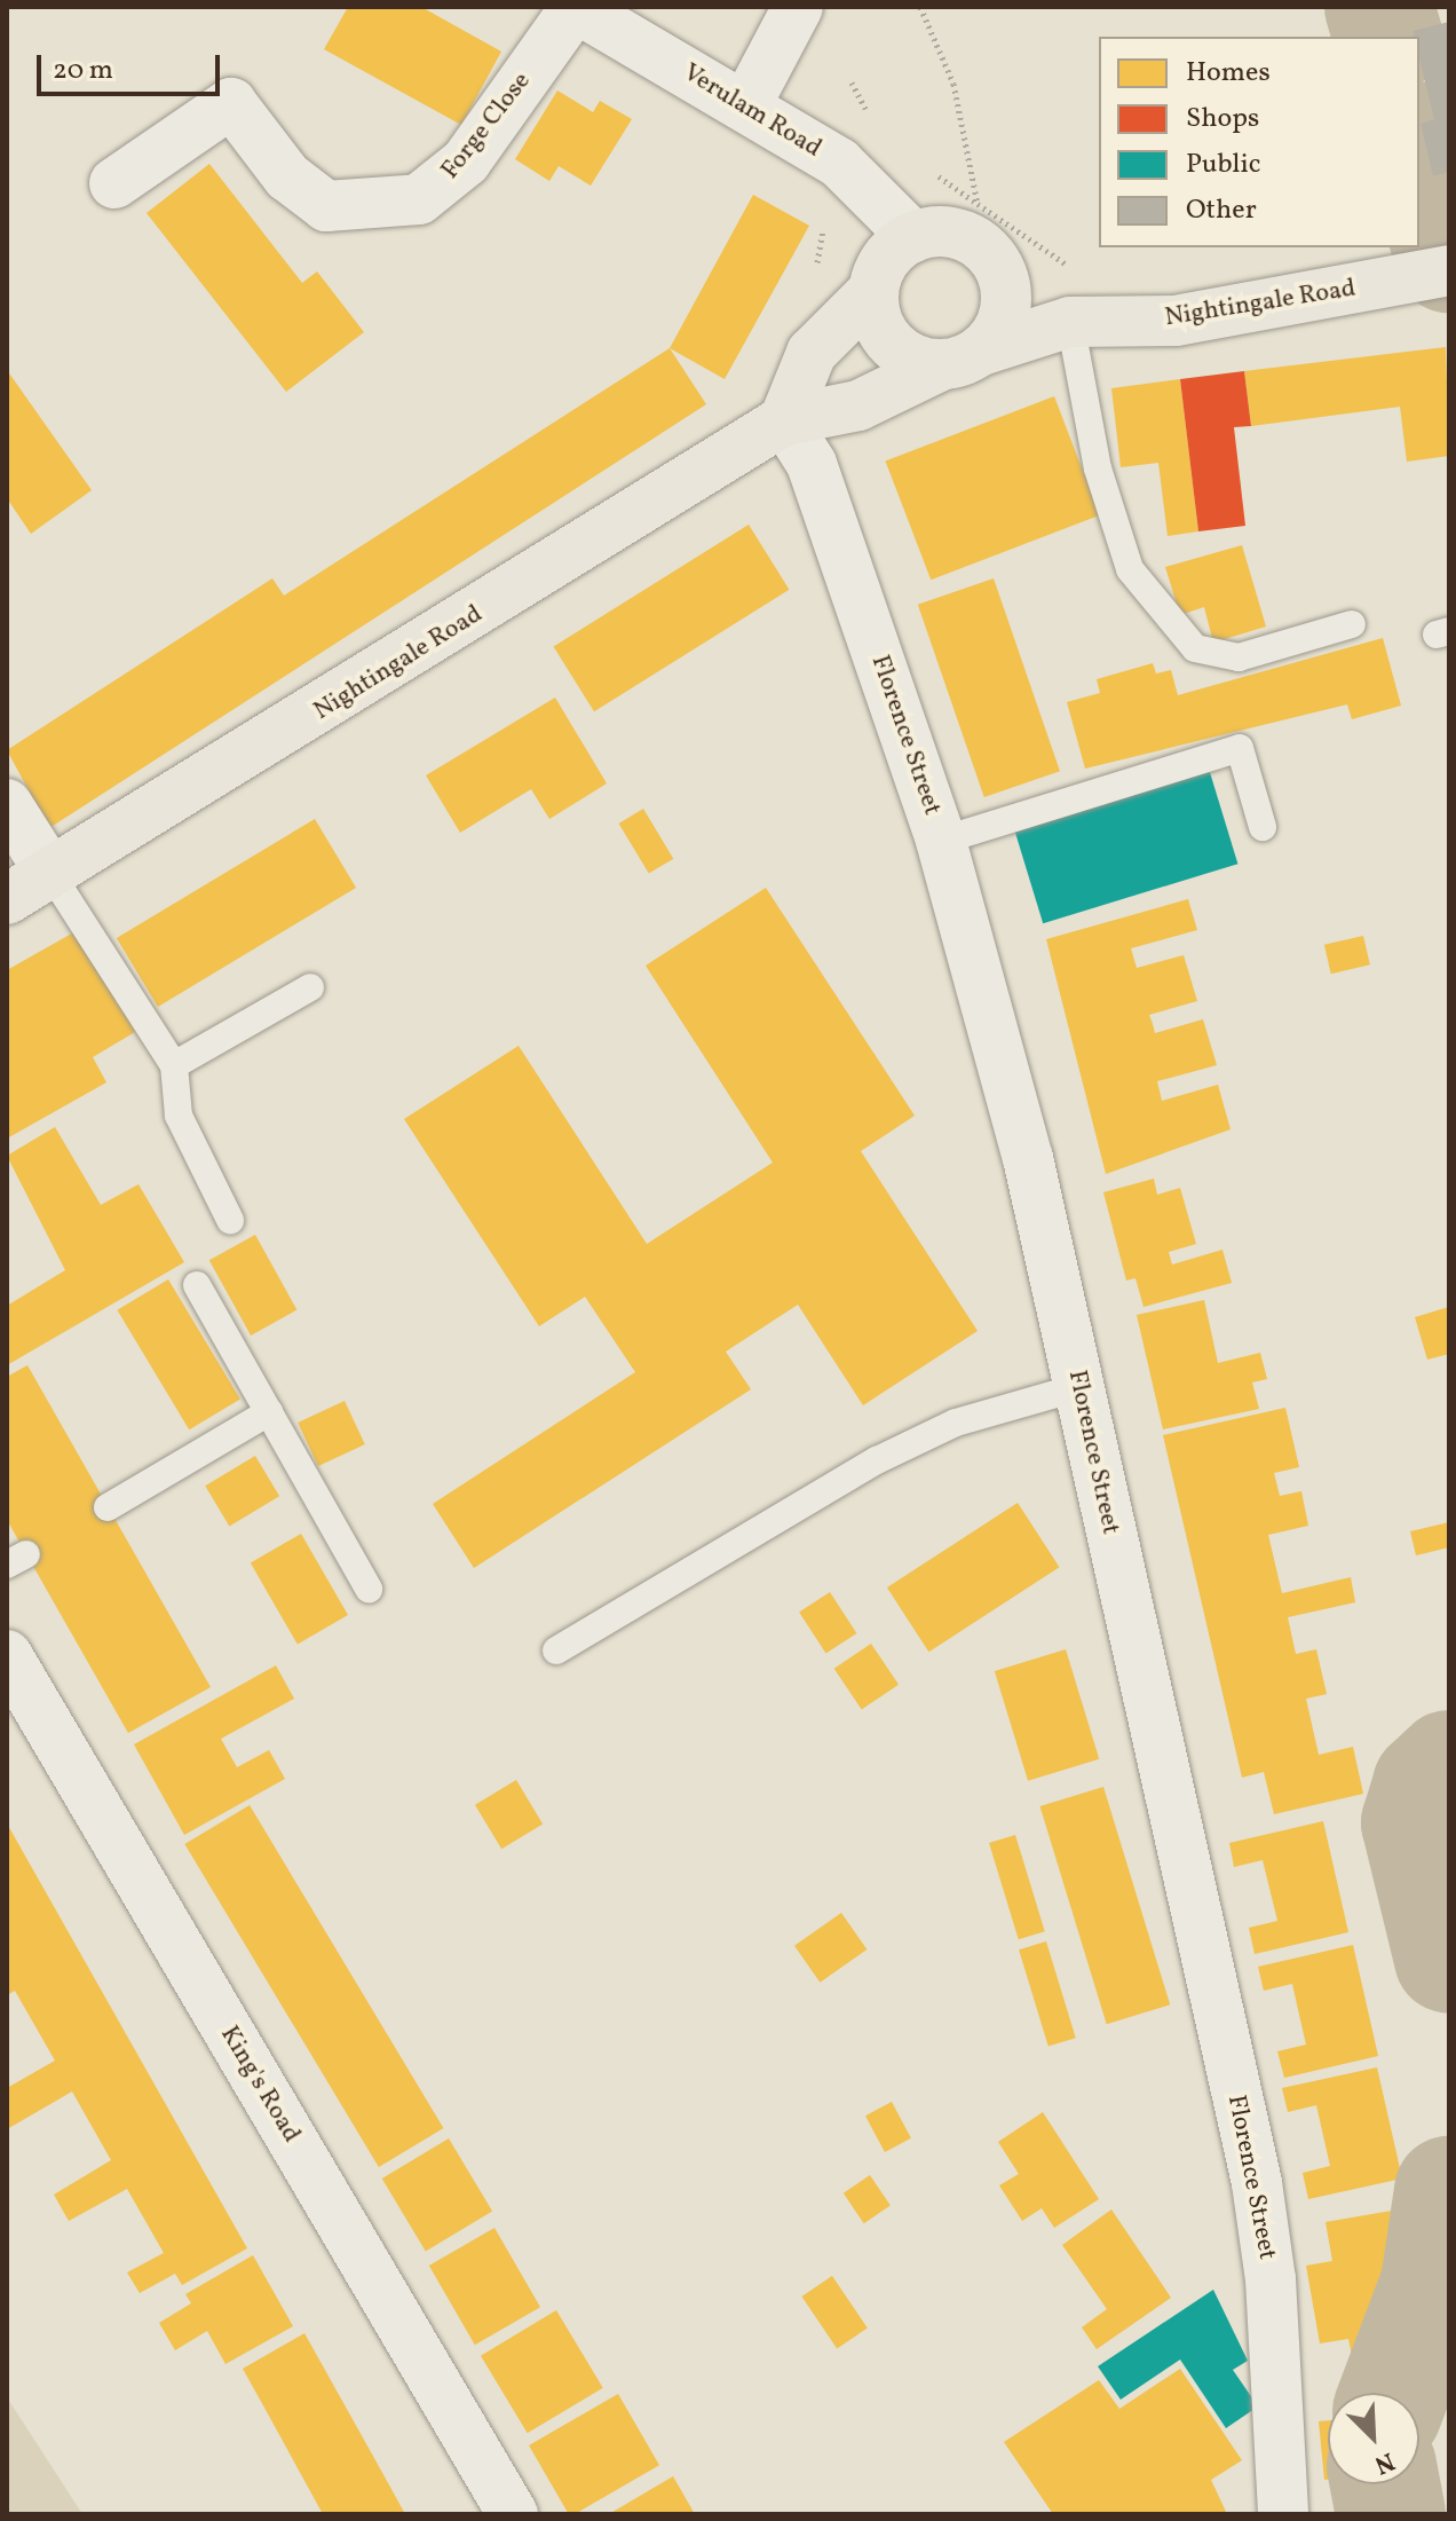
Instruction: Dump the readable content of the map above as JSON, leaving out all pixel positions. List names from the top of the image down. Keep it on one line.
{"streets":{"main road":["Nightingale Road"],"street":["Verulam Road","Forge Close","Florence Street","King's Road"]},"crossings":[["Verulam Road","Forge Close"],["Verulam Road","Nightingale Road"],["Nightingale Road","Florence Street"]],"legend":["Homes","Shops","Public","Other"],"scale_bar":"20 m","north":"bottom right"}
